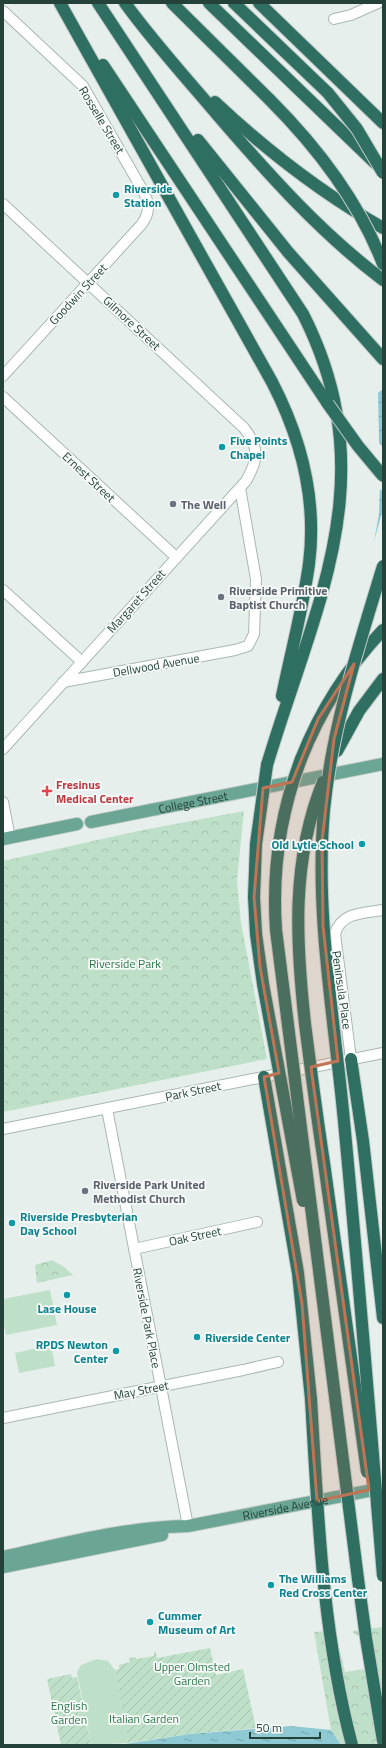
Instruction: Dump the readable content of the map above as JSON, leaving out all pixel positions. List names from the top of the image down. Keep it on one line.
{"streets":{"main road":["College Street","Riverside Avenue"],"street":["Rosselle Street","Goodwin Street","Gilmore Street","Ernest Street","Margaret Street","Dellwood Avenue","Peninsula Place","Park Street","Oak Street","Riverside Park Place","May Street"]},"crossings":[["Rosselle Street","Goodwin Street"],["Goodwin Street","Gilmore Street"],["Gilmore Street","Margaret Street"],["Ernest Street","Margaret Street"],["Margaret Street","Dellwood Avenue"],["Peninsula Place","Park Street"],["Park Street","Riverside Park Place"],["Oak Street","Riverside Park Place"],["Riverside Park Place","May Street"],["Riverside Park Place","Riverside Avenue"]],"parks":["Riverside Park","Upper Olmsted Garden","English Garden","Italian Garden"],"places":{"other":["Riverside Station","Five Points Chapel","The Well","Riverside Primitive Baptist Church","Old Lytle School","Riverside Park United Methodist Church","Riverside Presbyterian Day School","Lase House","Riverside Center","RPDS Newton Center","The Williams Red Cross Center","Cummer Museum of Art"],"health":["Fresinus Medical Center"]},"scale_bar":"50 m"}
